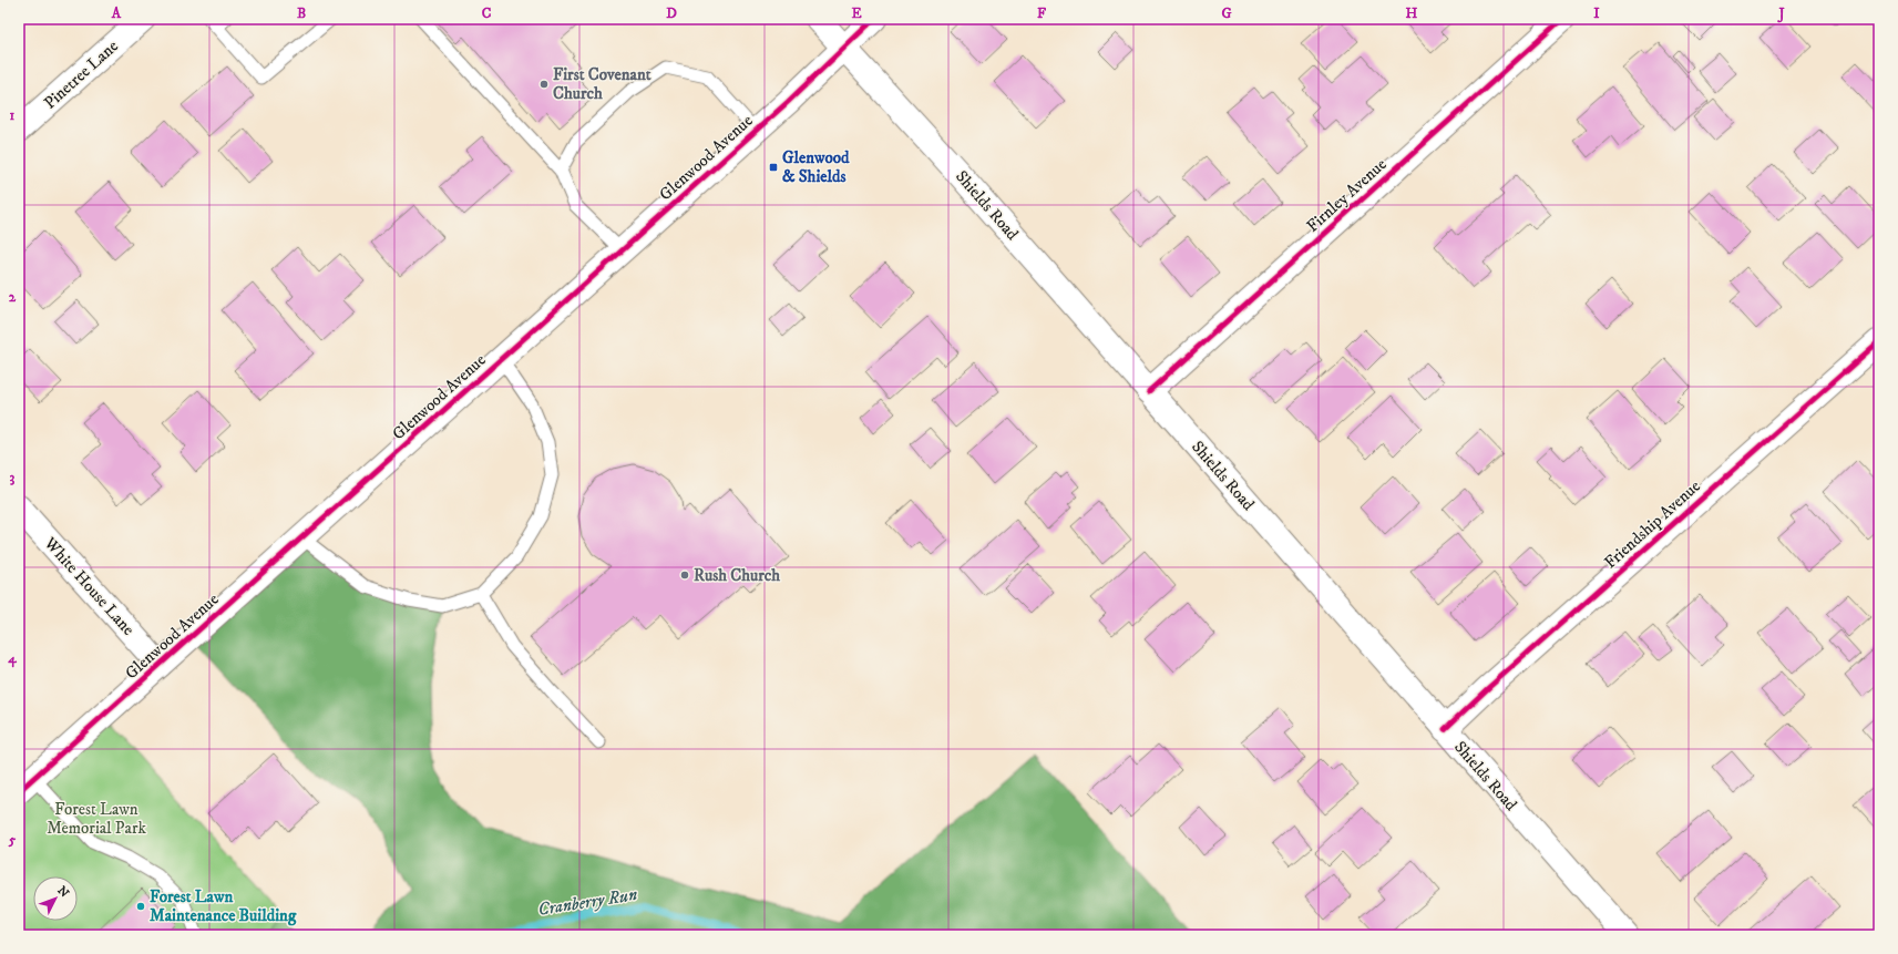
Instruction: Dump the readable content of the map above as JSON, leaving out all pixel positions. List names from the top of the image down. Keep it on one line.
{"streets":{"street":["Pinetree Lane","Glenwood Avenue","Firnley Avenue","Shields Road","Friendship Avenue","White House Lane"]},"crossings":[["Glenwood Avenue","Shields Road"],["Glenwood Avenue","White House Lane"],["Firnley Avenue","Shields Road"],["Shields Road","Friendship Avenue"]],"water":["Cranberry Run"],"parks":["Forest Lawn Memorial Park"],"places":{"other":["First Covenant Church","Rush Church","Forest Lawn Maintenance Building"],"transit":["Glenwood & Shields"]},"north":"top right","grid":{"columns":["A","B","C","D","E","F","G","H","I","J"],"rows":["1","2","3","4","5"]}}
